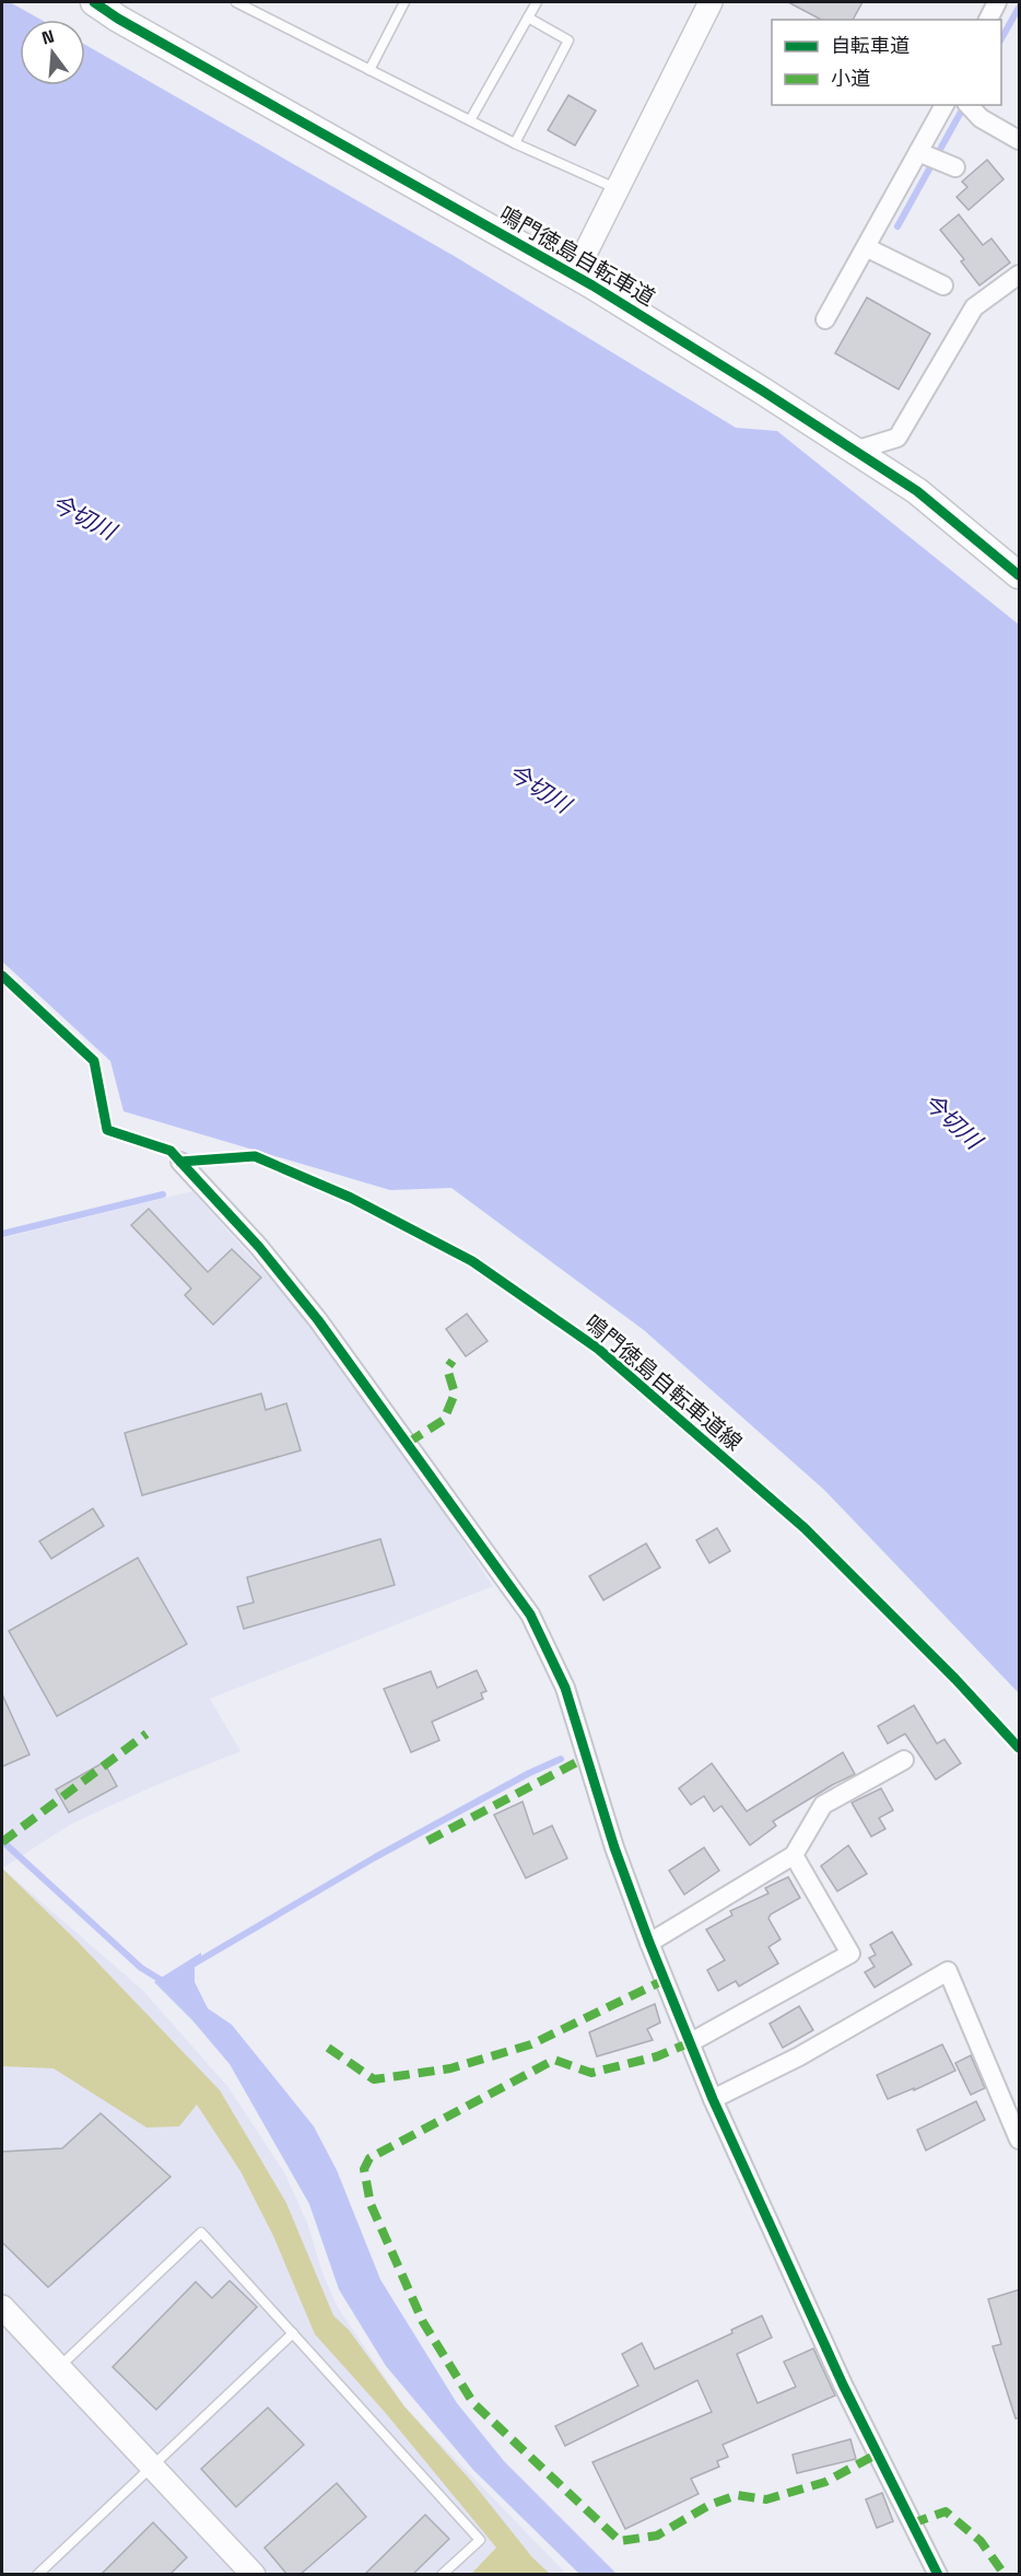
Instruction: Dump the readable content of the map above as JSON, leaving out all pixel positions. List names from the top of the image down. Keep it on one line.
{"streets":{"main road":["鳴門徳島自転車道"],"cycle path":["鳴門徳島自転車道線"]},"water":["今切川"],"legend":["自転車道","小道"],"north":"top"}
